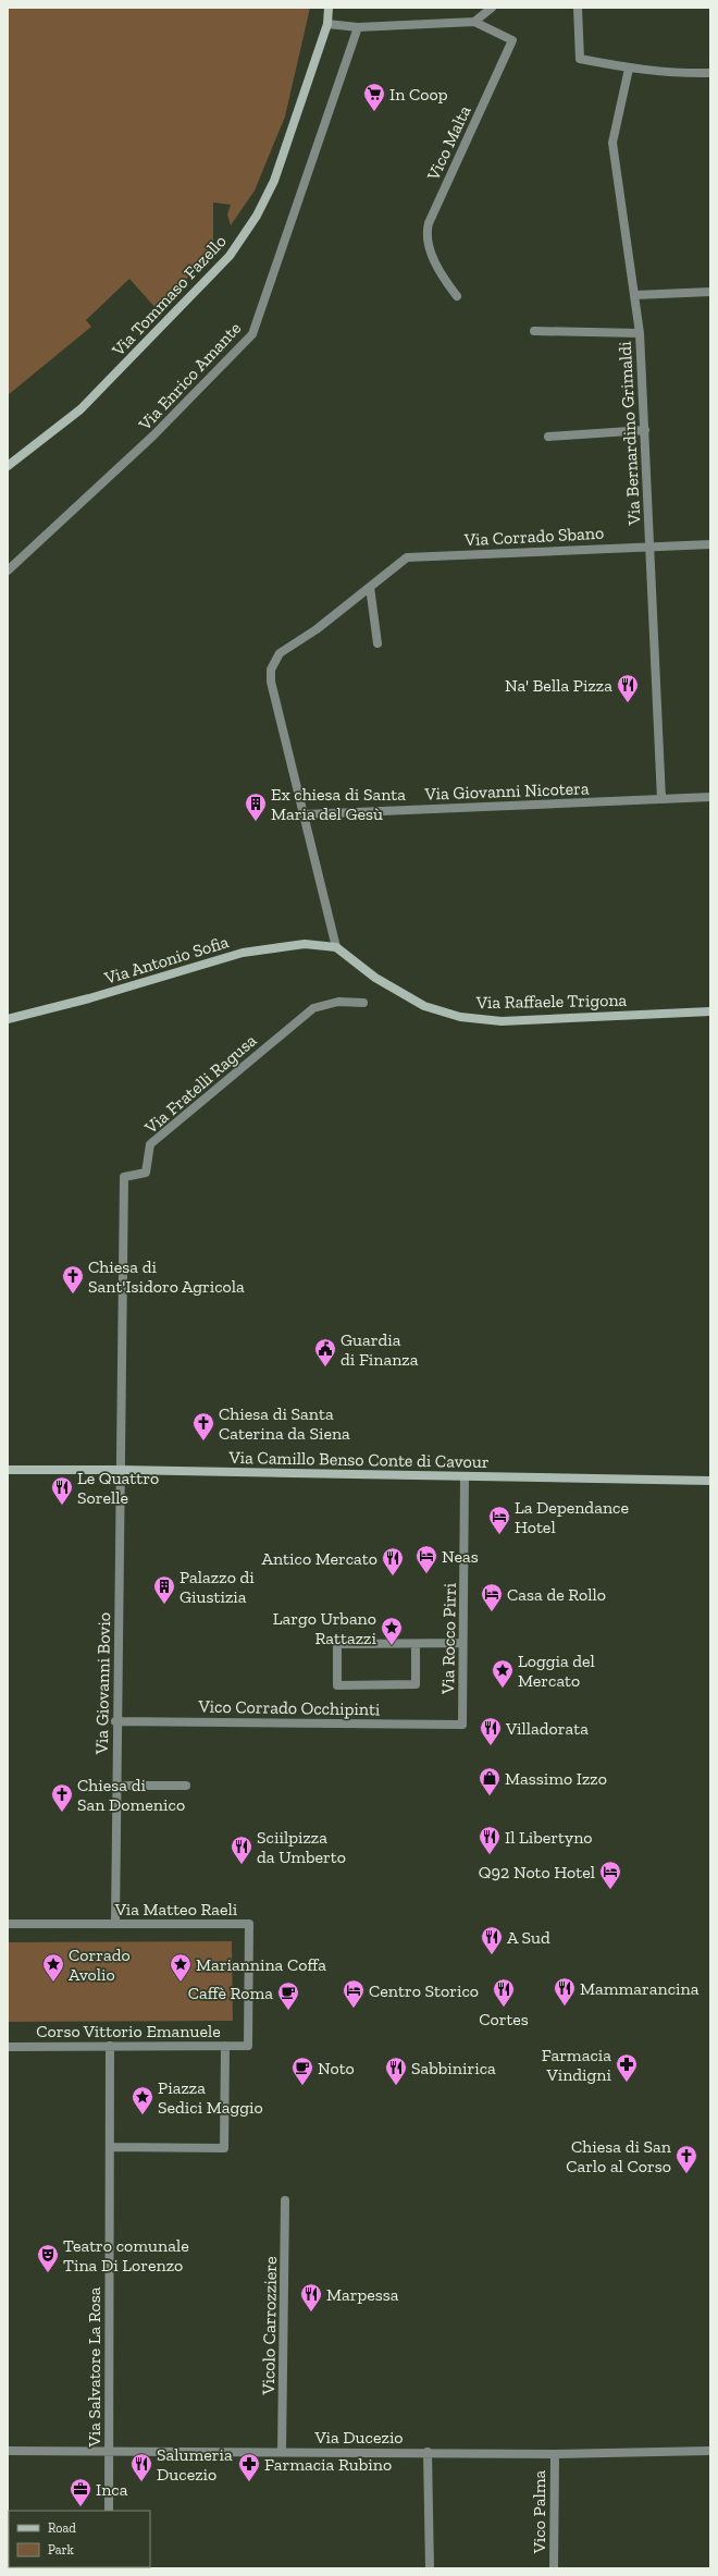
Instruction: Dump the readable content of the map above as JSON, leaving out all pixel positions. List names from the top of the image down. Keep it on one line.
{"streets":{"street":["Vico Malta","Via Tommaso Fazello","Via Enrico Amante","Via Bernardino Grimaldi","Via Corrado Sbano","Via Giovanni Nicotera","Via Antonio Sofia","Via Raffaele Trigona","Via Fratelli Ragusa","Via Camillo Benso Conte di Cavour","Via Rocco Pirri","Via Giovanni Bovio","Vico Corrado Occhipinti","Via Matteo Raeli","Corso Vittorio Emanuele","Vicolo Carrozziere","Via Salvatore La Rosa","Via Ducezio","Vico Palma"]},"crossings":[["Via Bernardino Grimaldi","Via Corrado Sbano"],["Via Bernardino Grimaldi","Via Giovanni Nicotera"],["Via Corrado Sbano","Via Giovanni Nicotera"],["Via Corrado Sbano","Via Antonio Sofia"],["Via Corrado Sbano","Via Raffaele Trigona"],["Via Antonio Sofia","Via Raffaele Trigona"],["Via Fratelli Ragusa","Via Camillo Benso Conte di Cavour"],["Via Fratelli Ragusa","Via Giovanni Bovio"],["Via Camillo Benso Conte di Cavour","Via Rocco Pirri"],["Via Camillo Benso Conte di Cavour","Via Giovanni Bovio"],["Via Rocco Pirri","Vico Corrado Occhipinti"],["Via Giovanni Bovio","Vico Corrado Occhipinti"],["Via Giovanni Bovio","Via Matteo Raeli"],["Via Matteo Raeli","Corso Vittorio Emanuele"],["Corso Vittorio Emanuele","Via Salvatore La Rosa"],["Vicolo Carrozziere","Via Ducezio"],["Via Salvatore La Rosa","Via Ducezio"],["Via Ducezio","Vico Palma"]],"places":{"supermarket":["In Coop"],"restaurant":["Na' Bella Pizza","Le Quattro Sorelle","Antico Mercato","Villadorata","Il Libertyno","Sciilpizza da Umberto","A Sud","Mammarancina","Cortes","Sabbinirica","Marpessa","Salumeria Ducezio"],"building":["Ex chiesa di Santa Maria del Gesù","Palazzo di Giustizia"],"church":["Chiesa di Sant'Isidoro Agricola","Chiesa di Santa Caterina da Siena","Chiesa di San Domenico","Chiesa di San Carlo al Corso"],"public building":["Guardia di Finanza"],"hotel":["La Dependance Hotel","Neas","Casa de Rollo","Q92 Noto Hotel","Centro Storico"],"place":["Largo Urbano Rattazzi","Loggia del Mercato","Corrado Avolio","Mariannina Coffa","Piazza Sedici Maggio"],"shop":["Massimo Izzo"],"cafe":["Caffè Roma","Noto"],"pharmacy":["Farmacia Vindigni","Farmacia Rubino"],"theatre":["Teatro comunale Tina Di Lorenzo"],"office":["Inca"]},"legend":["Road","Park"]}
